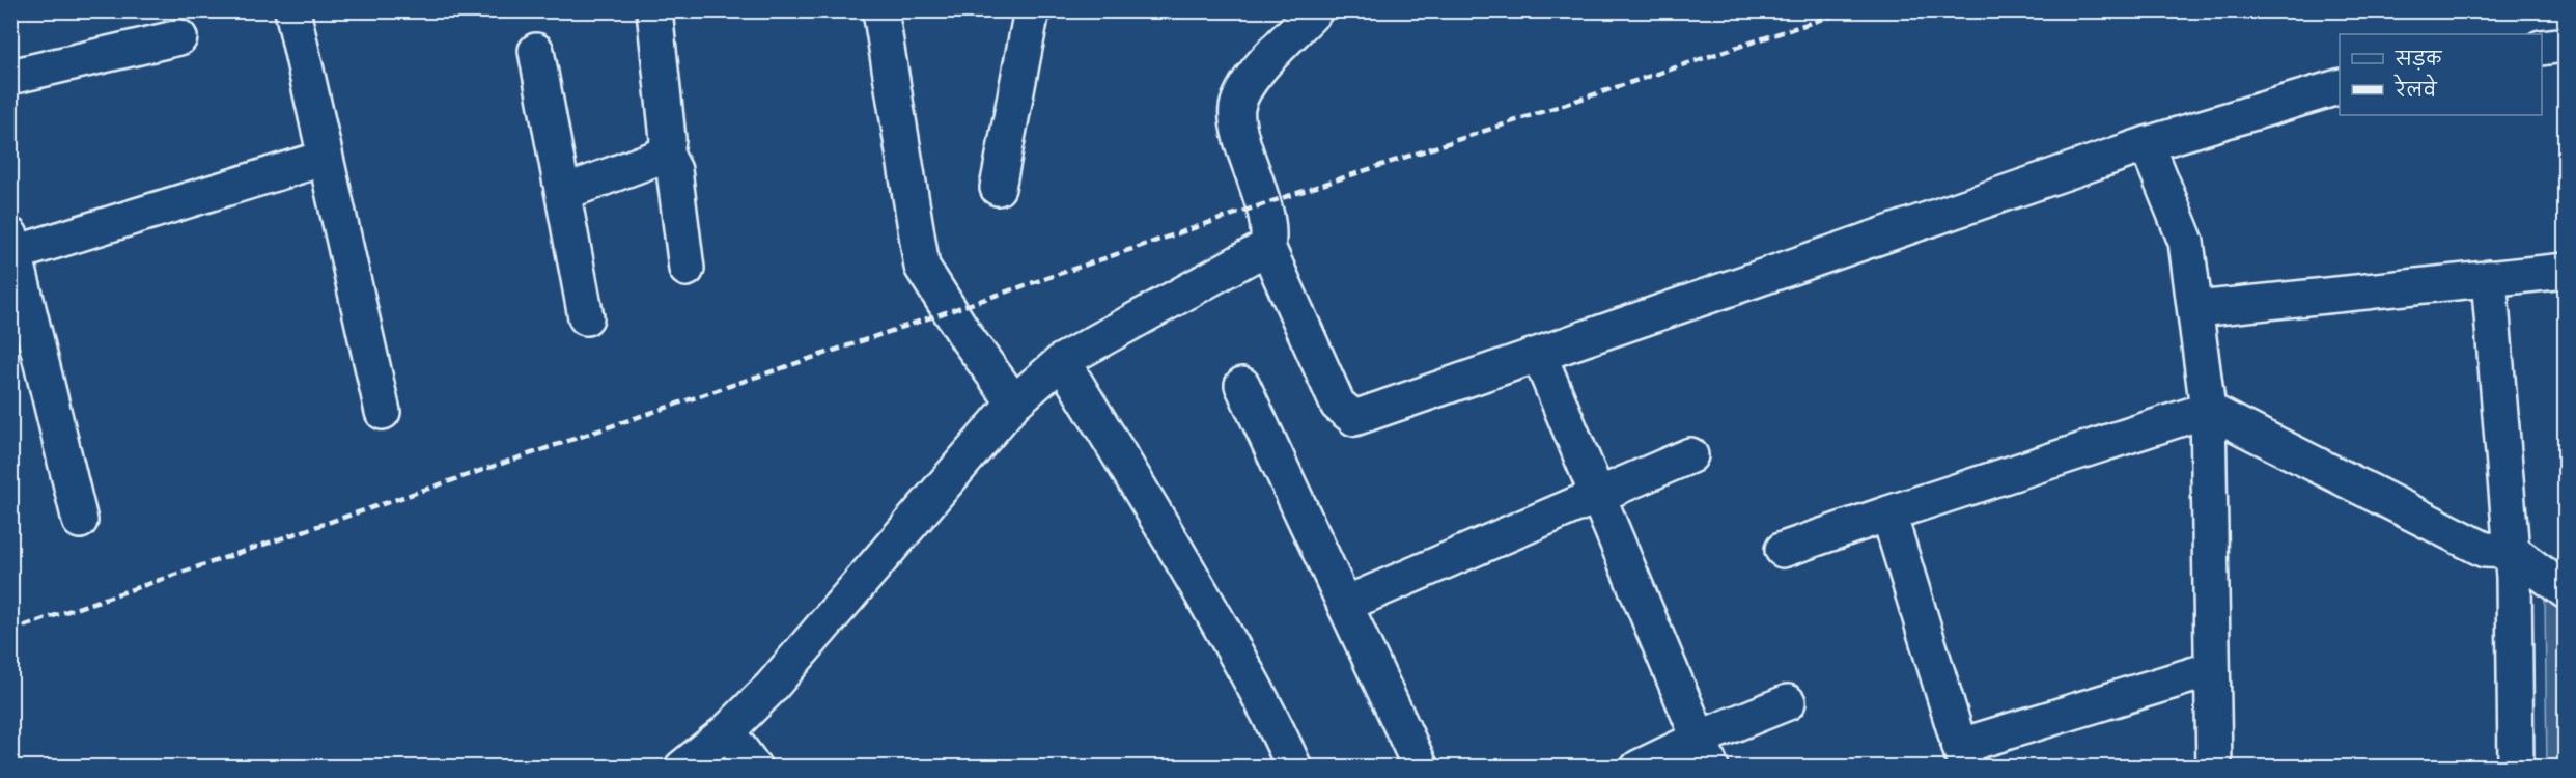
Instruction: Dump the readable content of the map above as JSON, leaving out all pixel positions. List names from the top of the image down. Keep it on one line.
{"legend":["सड़क","रेलवे"]}
